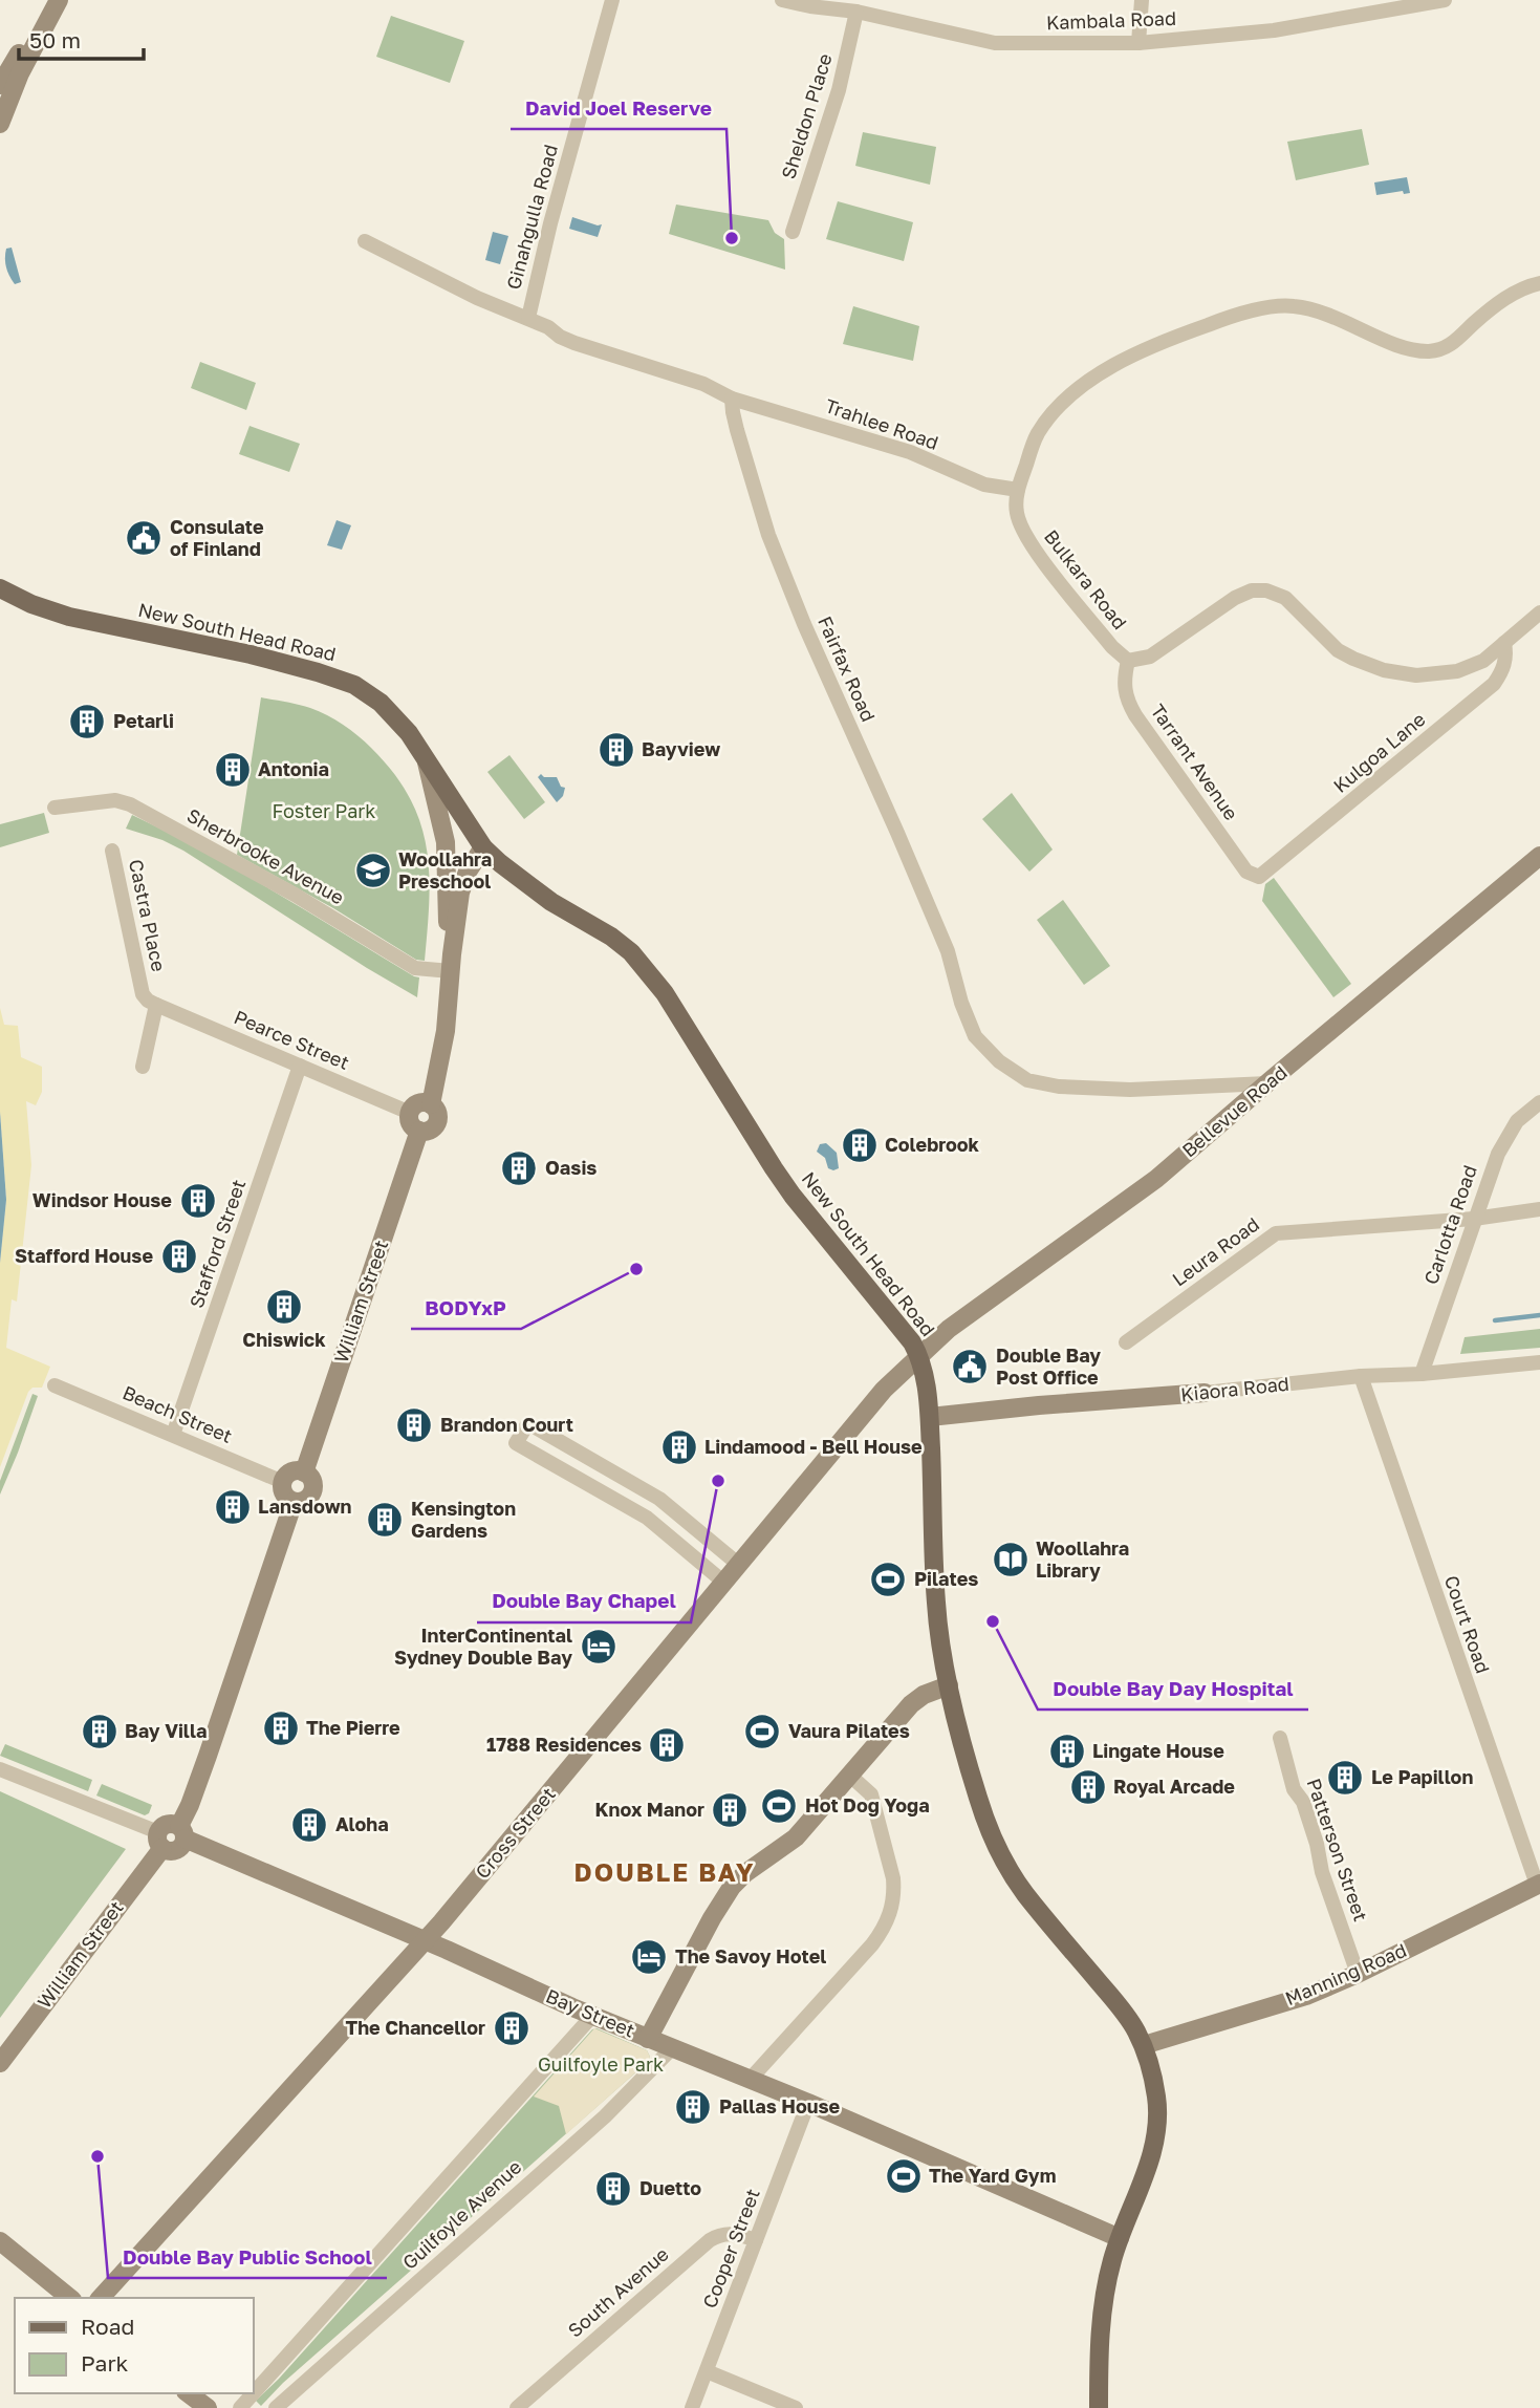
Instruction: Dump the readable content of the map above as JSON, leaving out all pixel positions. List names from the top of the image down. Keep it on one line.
{"streets":{"main road":["New South Head Road"],"street":["Kambala Road","Sheldon Place","Ginahgulla Road","Trahlee Road","Bulkara Road","Fairfax Road","Kulgoa Lane","Tarrant Avenue","Sherbrooke Avenue","Castra Place","Pearce Street","Bellevue Road","Carlotta Road","Stafford Street","Leura Road","William Street","Kiaora Road","Beach Street","Court Road","Cross Street","Patterson Street","Manning Road","Bay Street","Guilfoyle Avenue","Cooper Street","South Avenue"]},"crossings":[["Kambala Road","Sheldon Place"],["Trahlee Road","Bulkara Road"],["Trahlee Road","Fairfax Road"],["Bulkara Road","Tarrant Avenue"],["New South Head Road","Bellevue Road"],["New South Head Road","Kiaora Road"],["New South Head Road","Cross Street"],["New South Head Road","Manning Road"],["New South Head Road","Bay Street"],["Fairfax Road","Bellevue Road"],["Kulgoa Lane","Tarrant Avenue"],["Castra Place","Pearce Street"],["Pearce Street","Stafford Street"],["Pearce Street","William Street"],["Bellevue Road","Cross Street"],["Carlotta Road","Leura Road"],["Carlotta Road","Kiaora Road"],["Stafford Street","Beach Street"],["William Street","Beach Street"],["Kiaora Road","Court Road"],["Court Road","Manning Road"],["Cross Street","Bay Street"],["Patterson Street","Manning Road"],["Bay Street","Guilfoyle Avenue"],["Bay Street","Cooper Street"],["Cooper Street","South Avenue"]],"districts":["DOUBLE BAY"],"parks":["Foster Park","Guilfoyle Park"],"places":{"other":["David Joel Reserve","BODYxP","Double Bay Chapel","Double Bay Day Hospital","Double Bay Public School"],"public building":["Consulate of Finland","Double Bay Post Office"],"building":["Petarli","Bayview","Antonia","Colebrook","Oasis","Windsor House","Stafford House","Chiswick","Brandon Court","Lindamood - Bell House","Lansdown","Kensington Gardens","The Pierre","Bay Villa","1788 Residences","Lingate House","Le Papillon","Royal Arcade","Knox Manor","Aloha","The Chancellor","Pallas House","Duetto"],"school or university":["Woollahra Preschool"],"library":["Woollahra Library"],"sports":["Pilates","Vaura Pilates","Hot Dog Yoga","The Yard Gym"],"hotel":["InterContinental Sydney Double Bay","The Savoy Hotel"]},"legend":["Road","Park"],"scale_bar":"50 m"}
